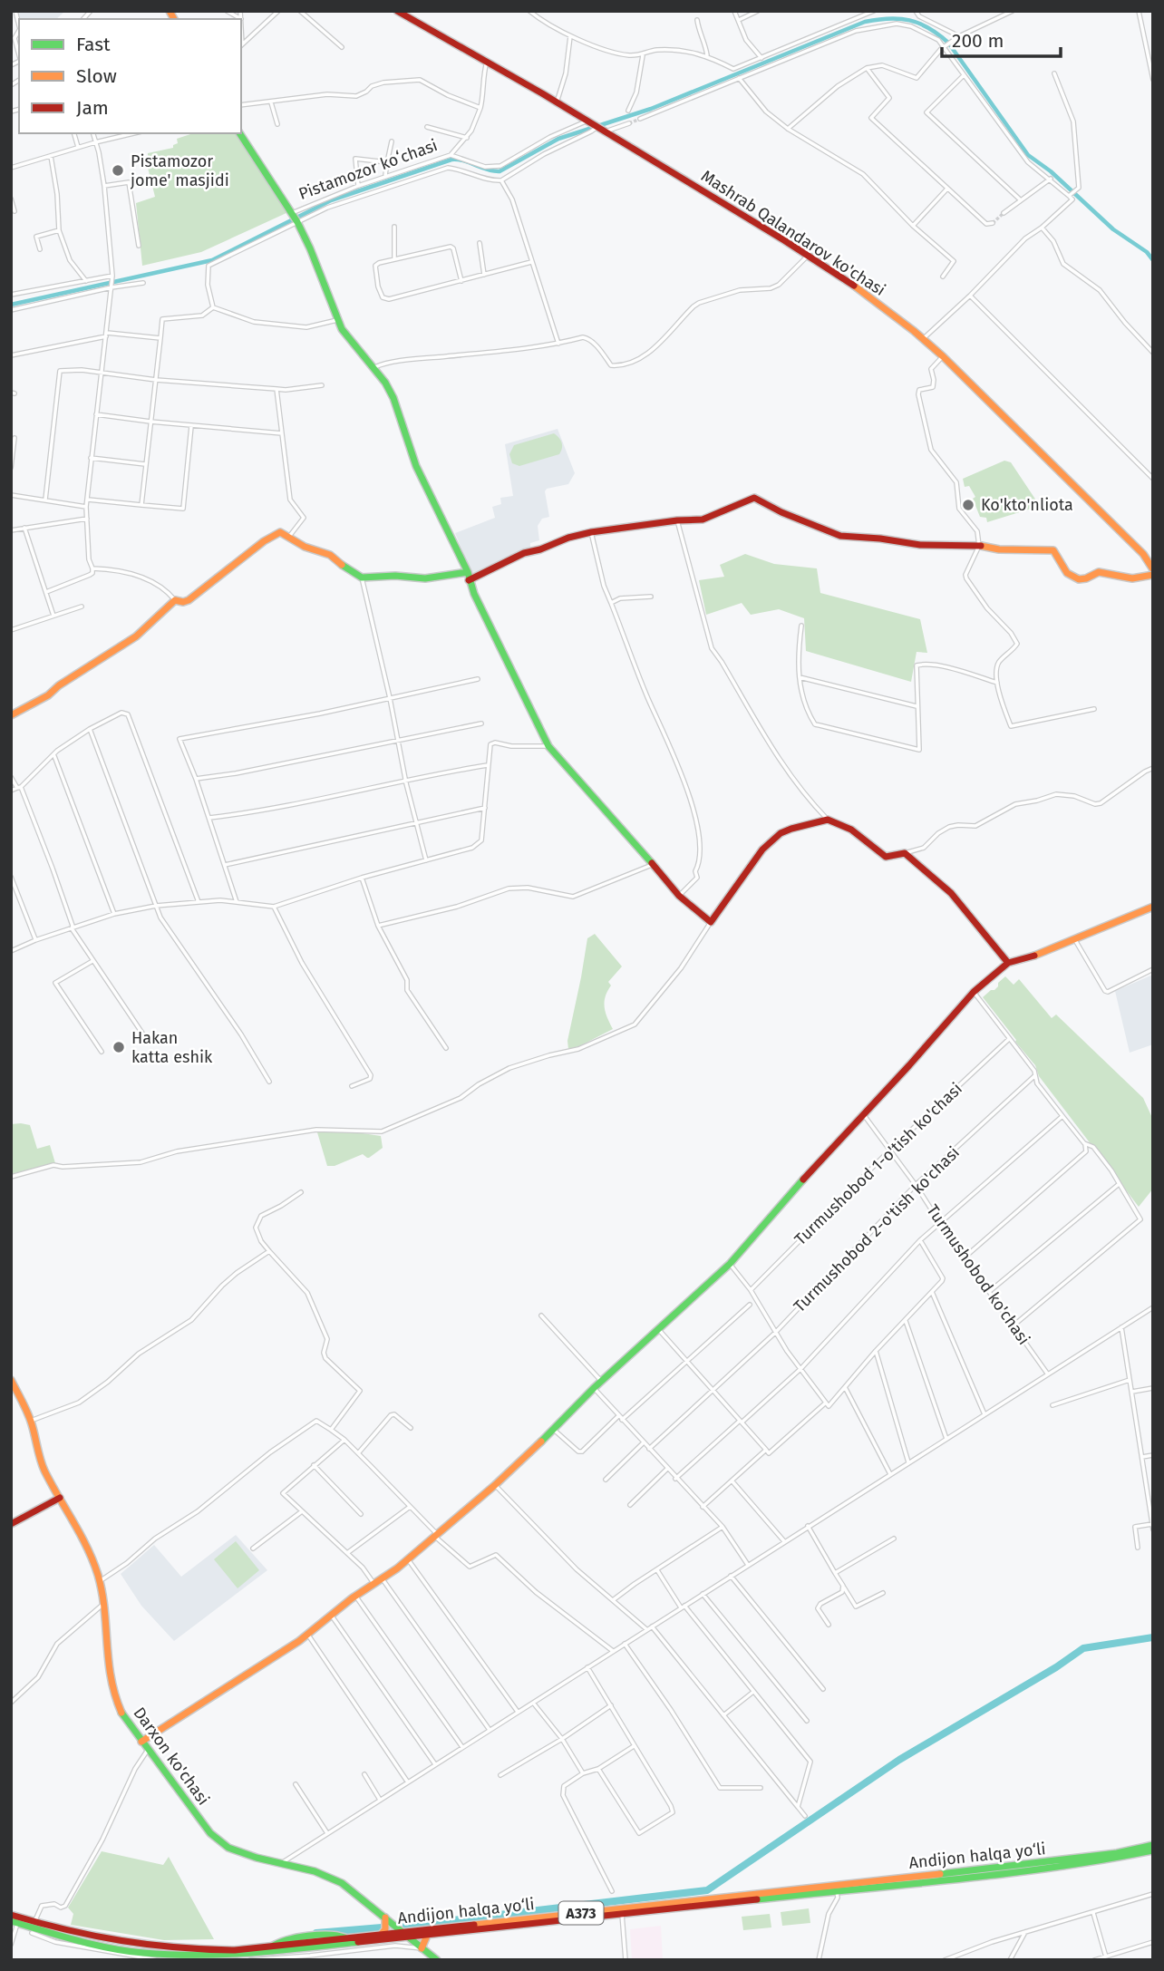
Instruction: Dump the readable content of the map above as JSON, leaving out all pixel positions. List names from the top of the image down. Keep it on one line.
{"streets":{"main road":["Pistamozor koʻchasi","Mashrab Qalandarov ko'chasi","Darxon ko'chasi","Andijon halqa yo‘li","A373"],"street":["Turmushobod 1-o'tish ko'chasi","Turmushobod 2-o'tish ko'chasi","Turmushobod ko'chasi"]},"crossings":[["Turmushobod 1-o'tish ko'chasi","Turmushobod ko'chasi"],["Turmushobod 2-o'tish ko'chasi","Turmushobod ko'chasi"],["Darxon ko'chasi","Andijon halqa yo‘li"]],"places":["Pistamozor jome' masjidi","Ko'kto'nliota","Hakan katta eshik"],"legend":["Fast","Slow","Jam"],"scale_bar":"200 m"}
